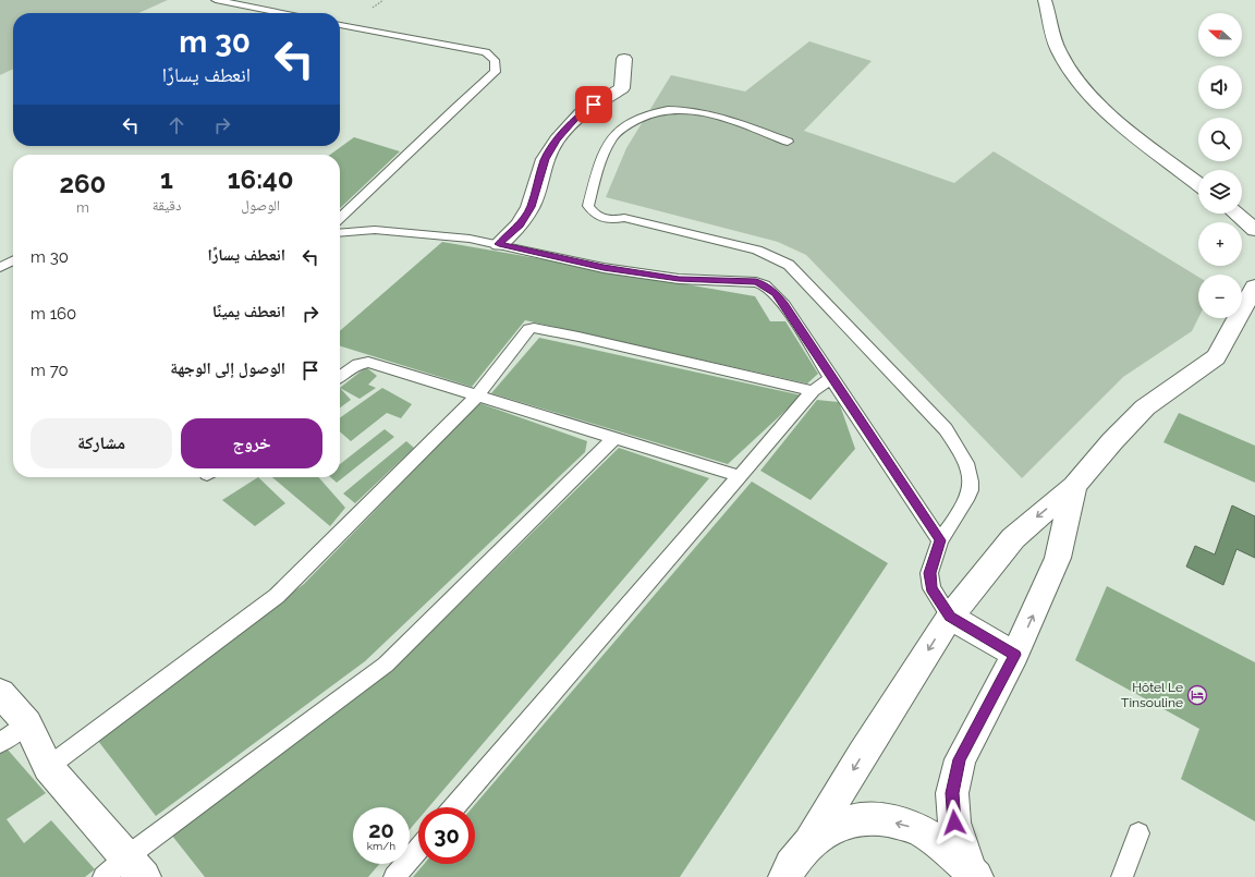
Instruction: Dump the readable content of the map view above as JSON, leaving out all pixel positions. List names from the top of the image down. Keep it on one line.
{"places":{"hotel":["Hôtel Le Tinsouline"]},"north":"left","page":{"map_buttons":["+","−"],"turn":["30 m","انعطف يسارًا"],"eta":["16:40","الوصول","1","دقيقة","260","m"],"list":[{"name":"انعطف يسارًا","value":"30 m"},{"name":"انعطف يمينًا","value":"160 m"},{"name":"الوصول إلى الوجهة","value":"70 m"}],"buttons":["خروج","مشاركة"],"speed":"20 km/h","limit":"30"}}
